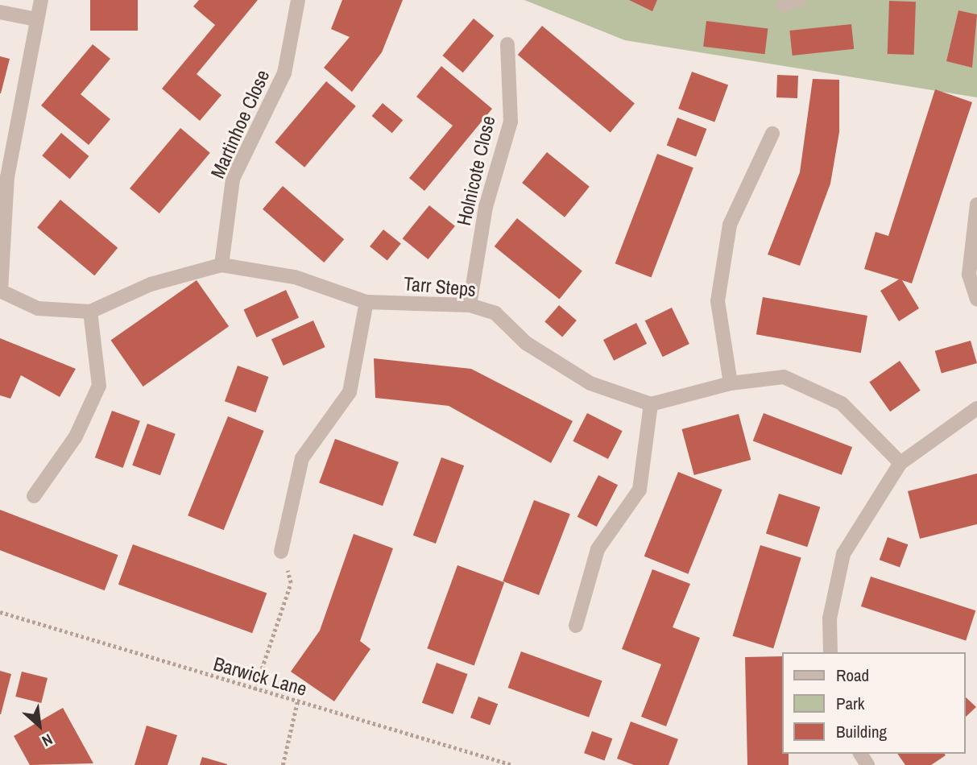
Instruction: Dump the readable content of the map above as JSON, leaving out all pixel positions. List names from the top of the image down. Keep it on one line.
{"streets":{"street":["Martinhoe Close","Holnicote Close","Tarr Steps"],"path":["Barwick Lane"]},"crossings":[["Martinhoe Close","Tarr Steps"],["Holnicote Close","Tarr Steps"]],"legend":["Road","Park","Building"],"north":"bottom right"}
